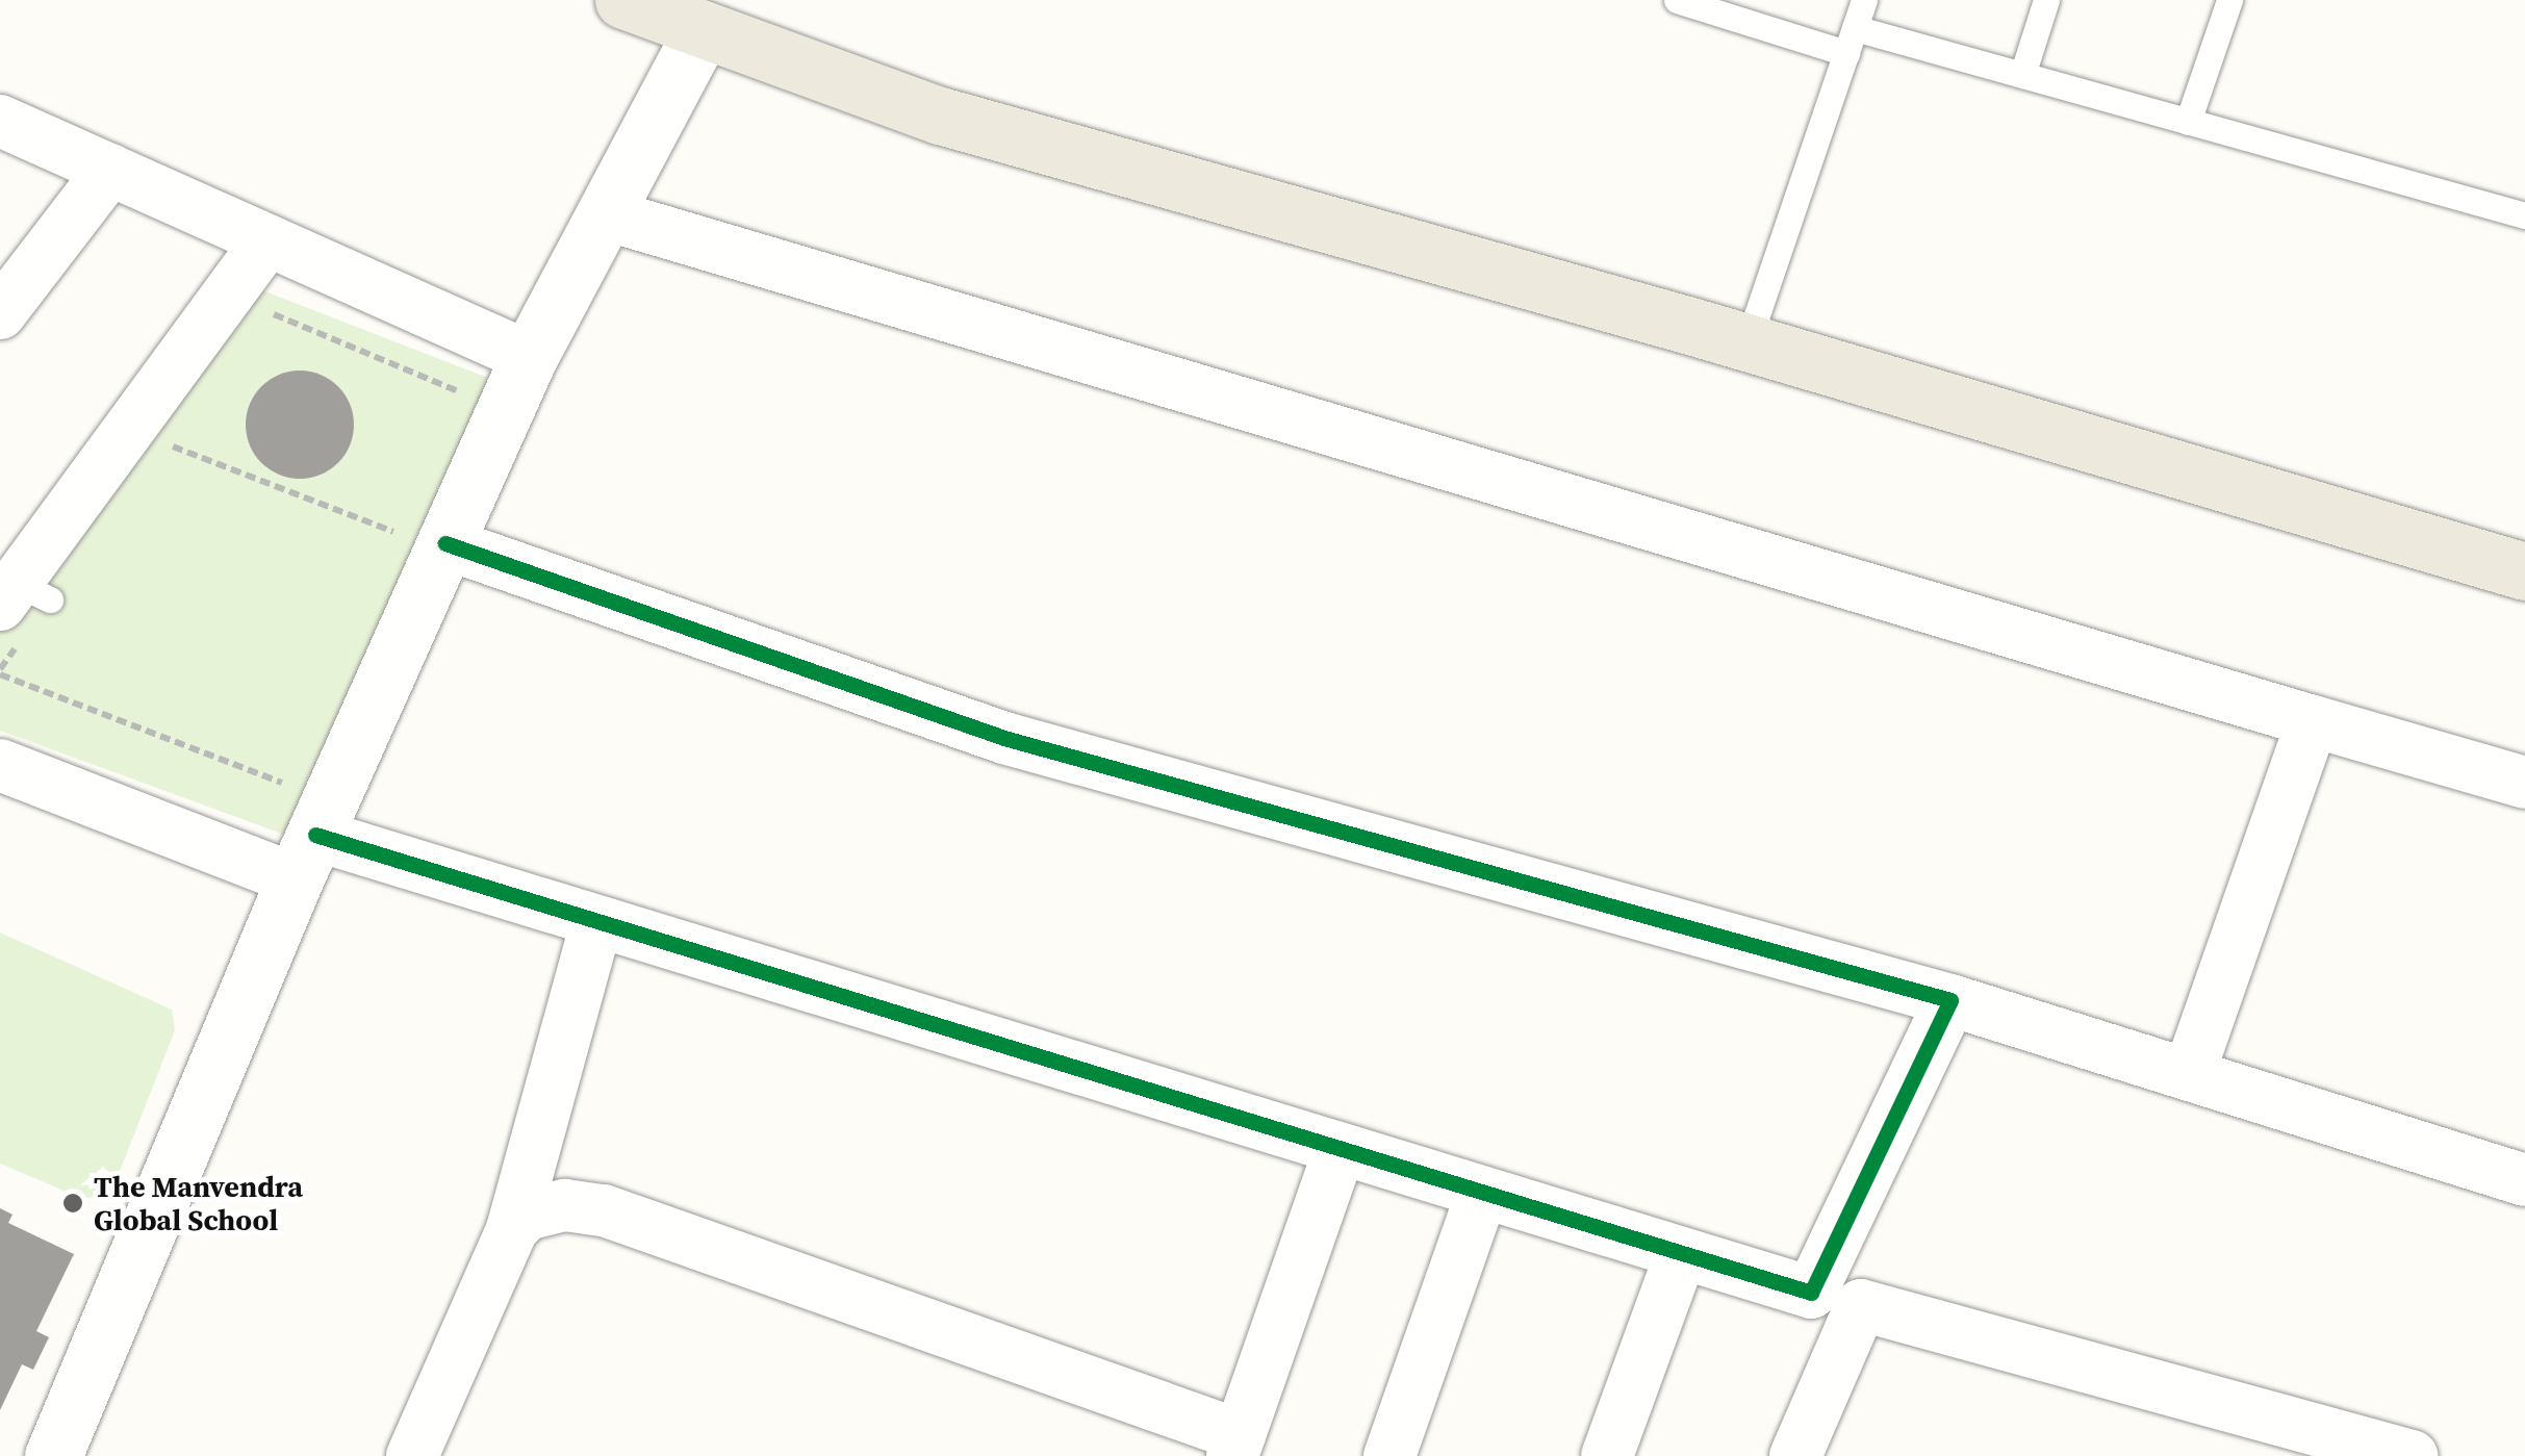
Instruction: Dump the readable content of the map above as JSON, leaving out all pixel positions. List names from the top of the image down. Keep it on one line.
{"places":["The Manvendra Global School"]}
